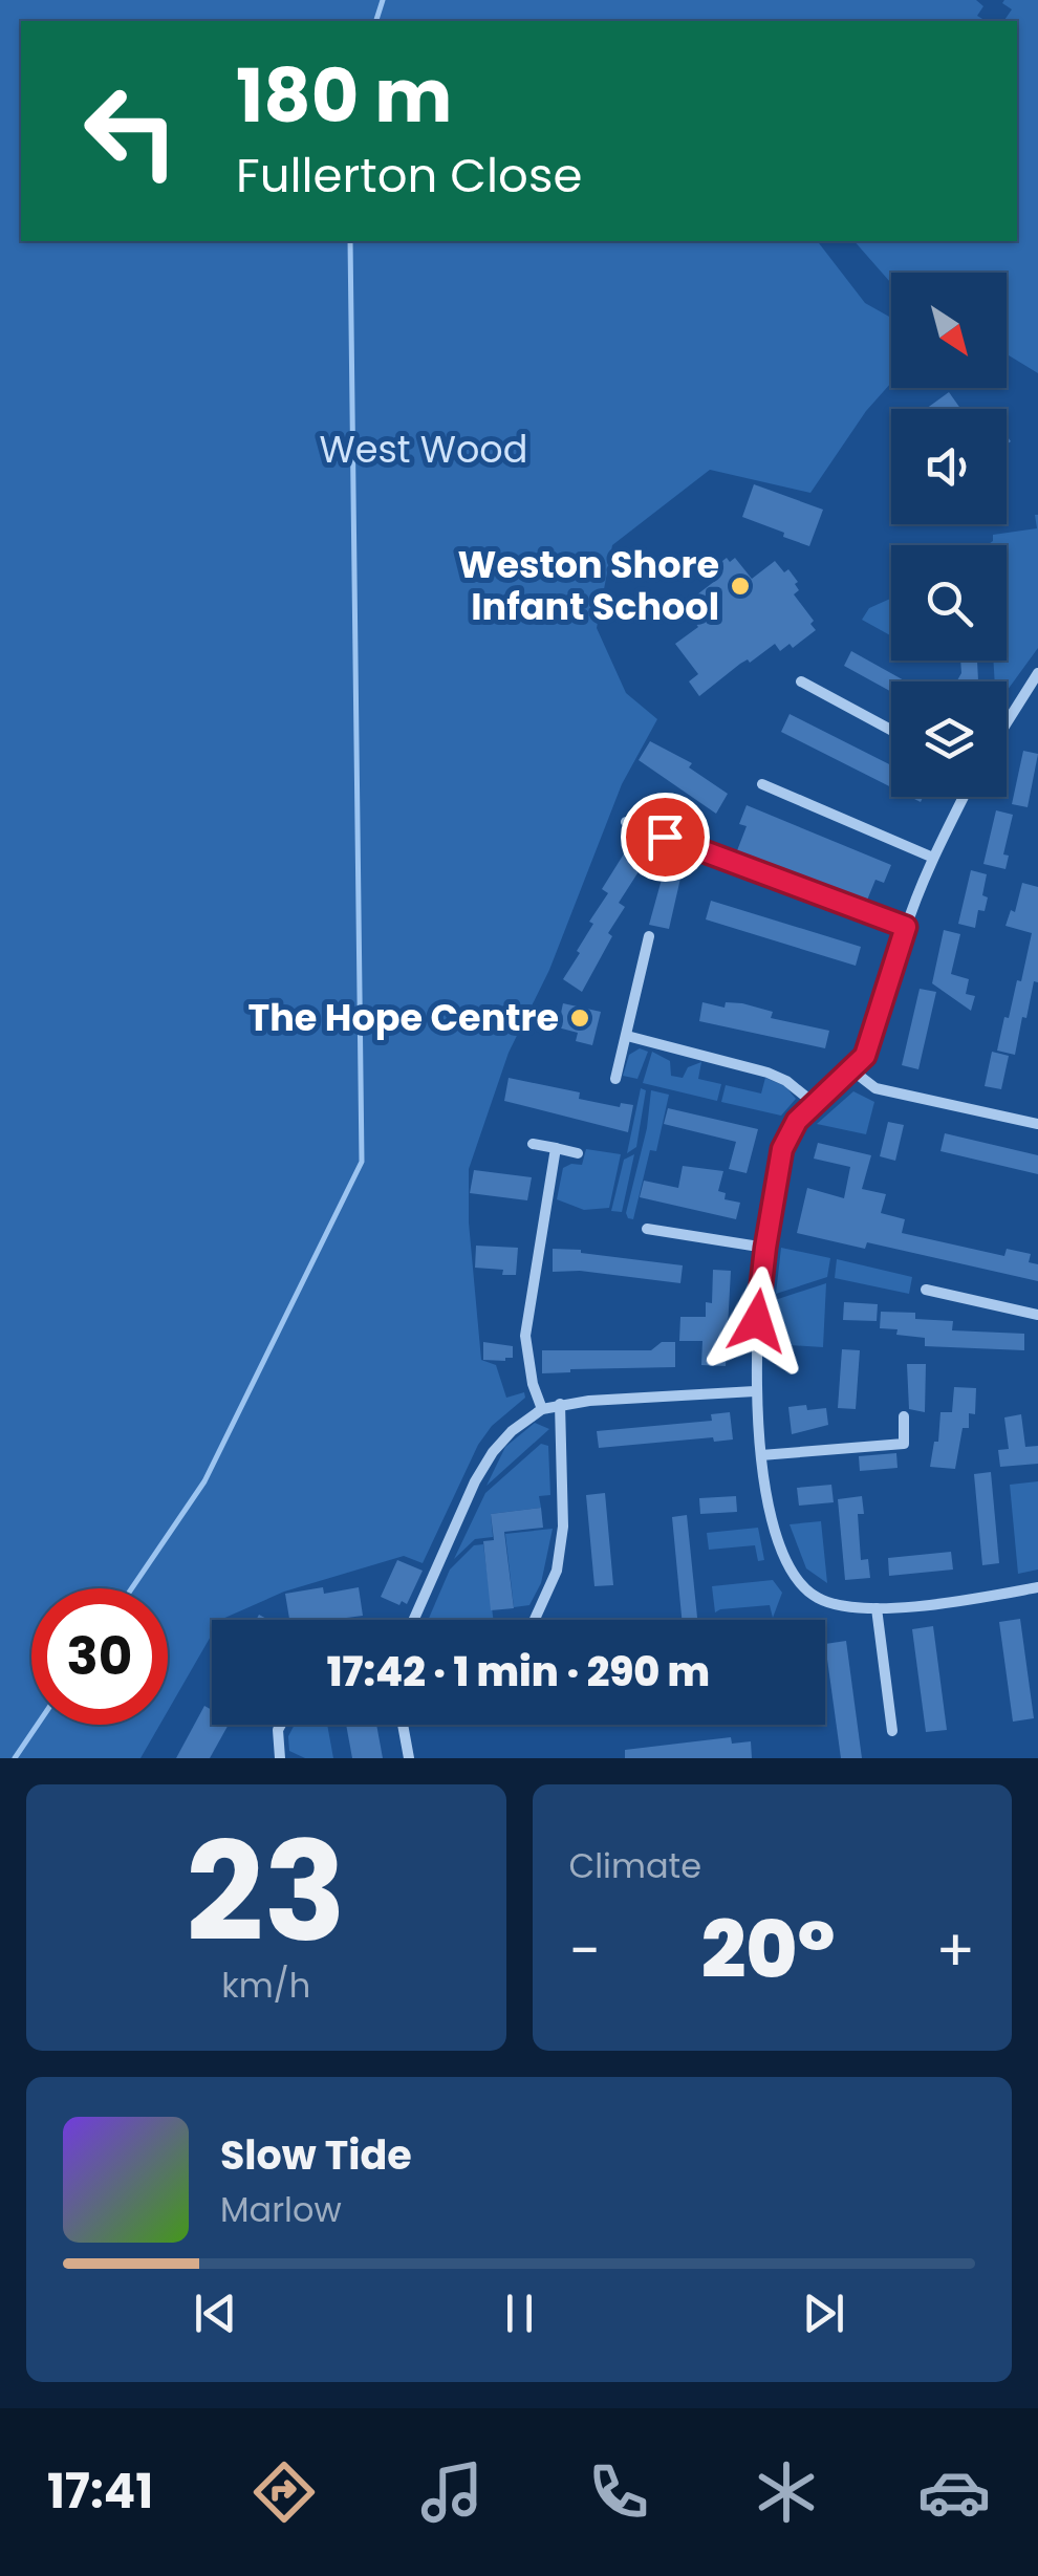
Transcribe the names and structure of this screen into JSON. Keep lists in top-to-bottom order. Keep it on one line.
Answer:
{"parks":["West Wood"],"places":["Weston Shore Infant School","The Hope Centre"],"north":"bottom right","page":{"turn":["180 m","Fullerton Close"],"limit":"30","trip":"17:42 · 1 min · 290 m","tile":[["23","km/h"],"Climate"],"heat":["−","20°","+"],"song":["Slow Tide","Marlow"],"tabs":"17:41"}}
